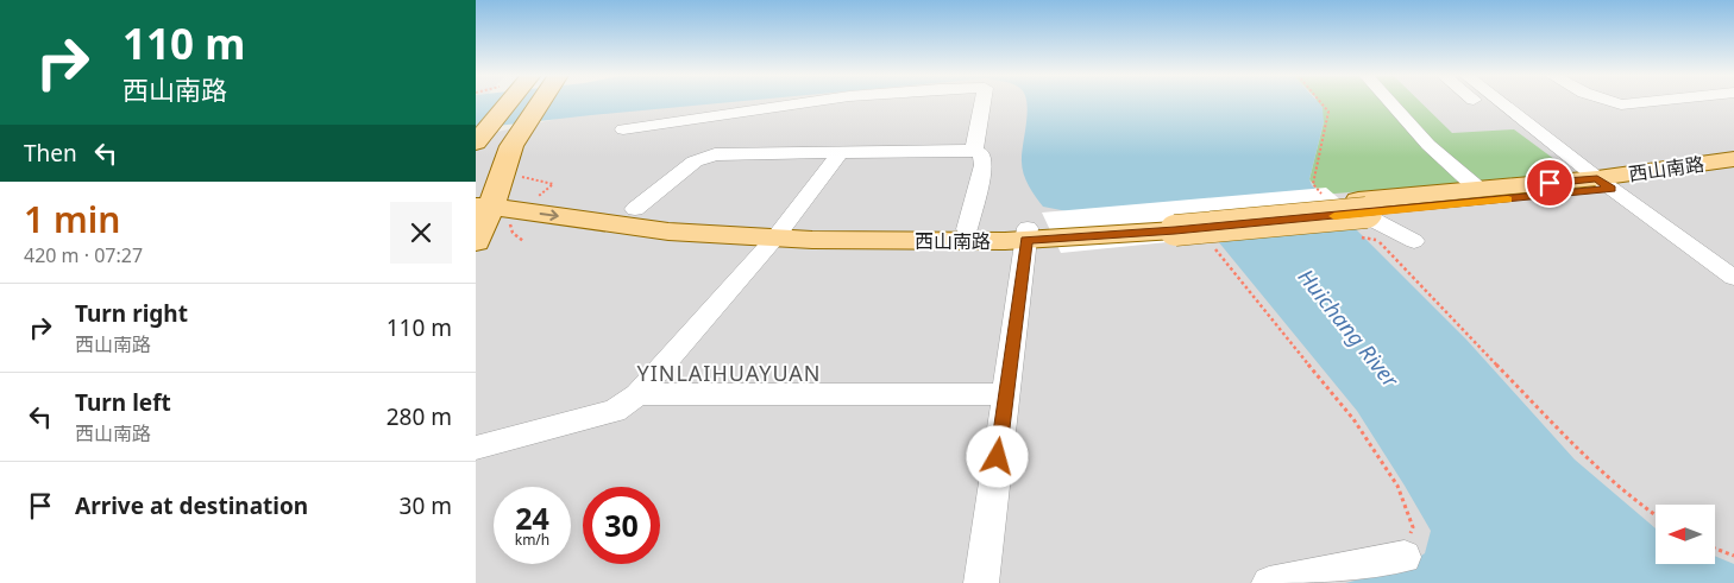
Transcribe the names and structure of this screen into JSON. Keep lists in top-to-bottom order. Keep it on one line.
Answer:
{"streets":{"main road":["西山南路"]},"districts":["YINLAIHUAYUAN"],"water":["Huichang River"],"north":"left","page":{"turn":["110 m","西山南路"],"then":"Then","heading":["1 min","420 m · 07:27"],"list":[{"name":"Turn right","note":"西山南路","value":"110 m"},{"name":"Turn left","note":"西山南路","value":"280 m"},{"name":"Arrive at destination","value":"30 m"}],"speed":"24 km/h","limit":"30"}}
